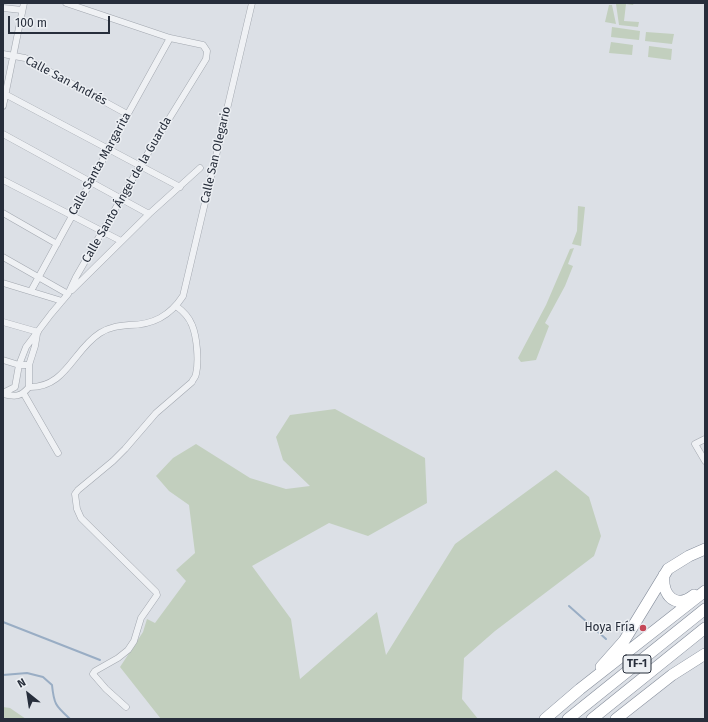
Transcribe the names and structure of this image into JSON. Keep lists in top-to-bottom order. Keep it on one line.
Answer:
{"streets":{"highway":["TF-1"],"street":["Calle San Andrés","Calle San Olegario","Calle Santa Margarita","Calle Santo Ángel de la Guarda"]},"crossings":[["Calle San Andrés","Calle Santa Margarita"],["Calle San Olegario","Calle Santo Ángel de la Guarda"],["Calle Santa Margarita","Calle Santo Ángel de la Guarda"]],"places":["Hoya Fría"],"scale_bar":"100 m","north":"top left"}
